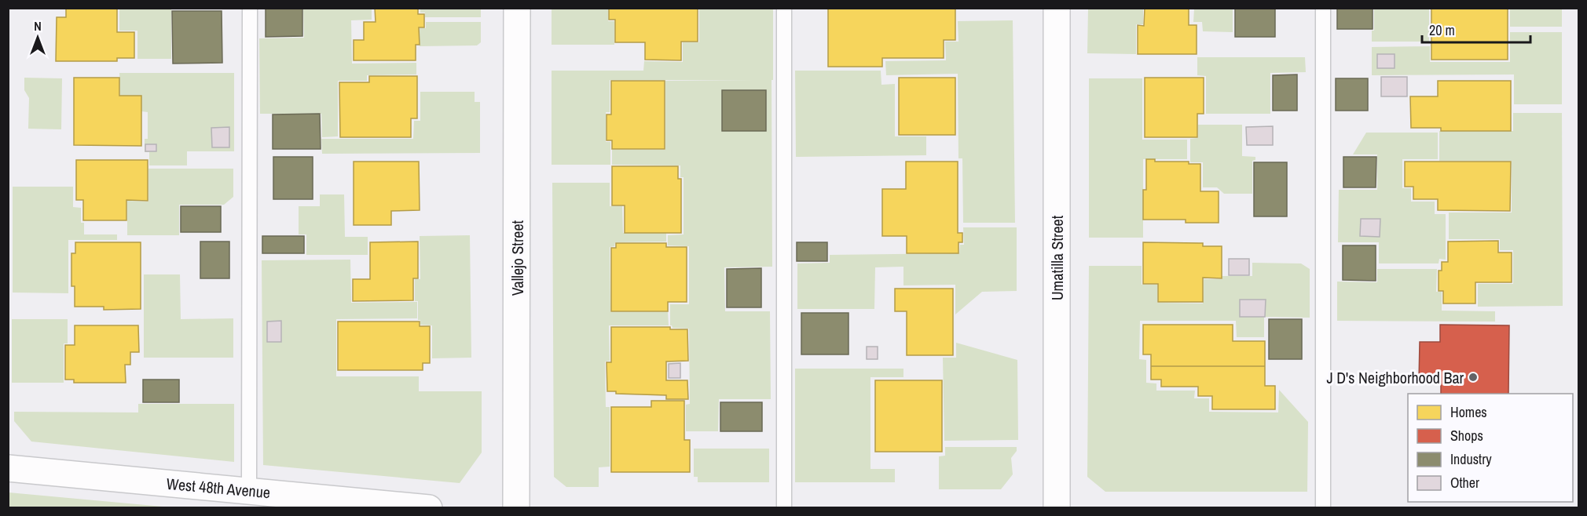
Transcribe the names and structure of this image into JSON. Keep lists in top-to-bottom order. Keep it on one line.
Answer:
{"streets":{"street":["Vallejo Street","Umatilla Street","West 48th Avenue"]},"places":["J D's Neighborhood Bar"],"legend":["Homes","Shops","Industry","Other"],"scale_bar":"20 m","north":"top"}
